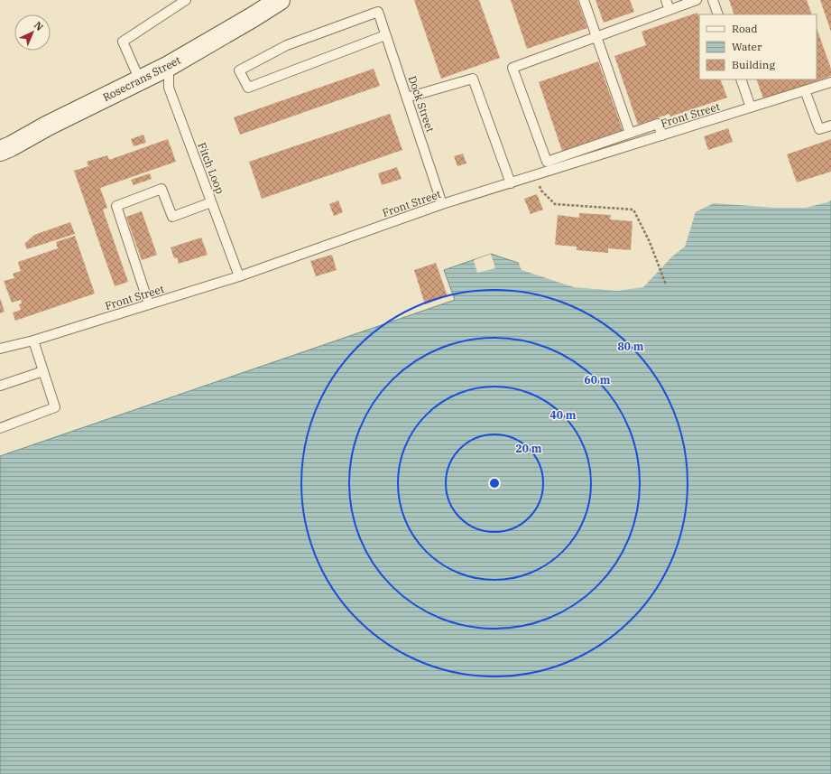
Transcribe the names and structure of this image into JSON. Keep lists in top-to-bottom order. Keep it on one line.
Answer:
{"streets":{"street":["Rosecrans Street"],"lane":["Dock Street","Front Street","Fitch Loop"]},"crossings":[["Rosecrans Street","Fitch Loop"],["Dock Street","Front Street"],["Front Street","Fitch Loop"]],"legend":["Road","Water","Building"],"north":"top right","rings":["80 m","60 m","40 m","20 m"]}
